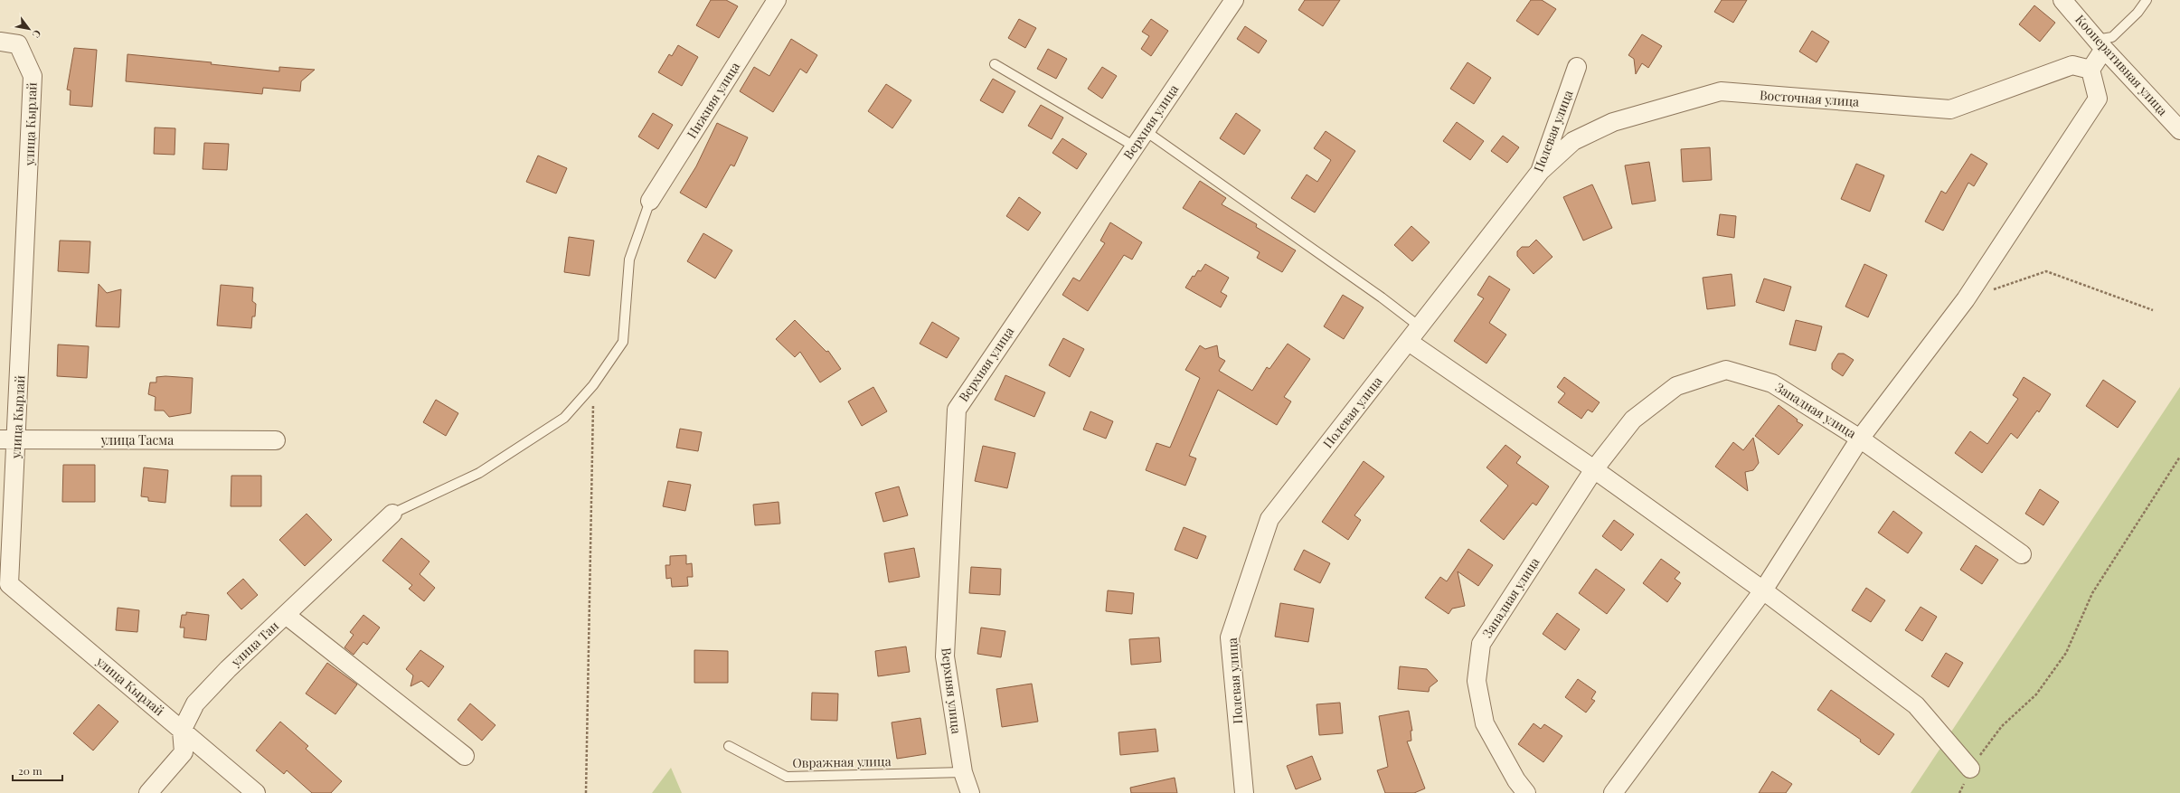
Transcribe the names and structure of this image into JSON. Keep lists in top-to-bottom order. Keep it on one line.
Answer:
{"streets":{"street":["Кооперативная улица","Восточная улица","Нижняя улица","Верхняя улица","улица Кырлай","Полевая улица","Западная улица","улица Тасма","улица Тан"],"lane":["Овражная улица"]},"crossings":[["Восточная улица","Полевая улица"],["Верхняя улица","Овражная улица"],["улица Кырлай","улица Тасма"],["улица Кырлай","улица Тан"]],"scale_bar":"20 m","north":"bottom right"}
